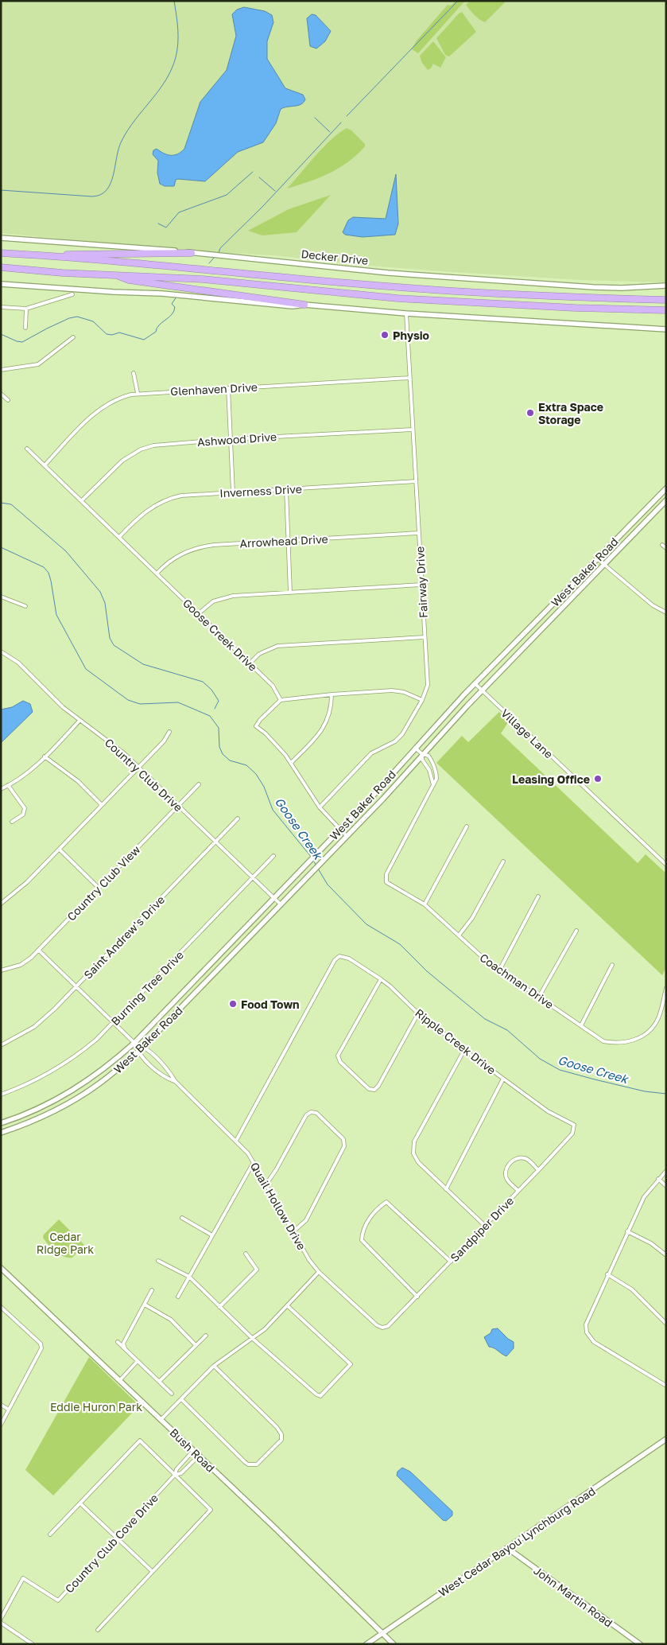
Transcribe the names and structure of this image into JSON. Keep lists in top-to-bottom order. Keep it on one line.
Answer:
{"streets":{"main road":["Decker Drive","West Baker Road","Bush Road","West Cedar Bayou Lynchburg Road","John Martin Road"],"street":["Glenhaven Drive","Ashwood Drive","Inverness Drive","Arrowhead Drive","Fairway Drive","Goose Creek Drive","Village Lane","Country Club Drive","Country Club View","Saint Andrew's Drive","Coachman Drive","Burning Tree Drive","Ripple Creek Drive","Quail Hollow Drive","Sandpiper Drive","Country Club Cove Drive"]},"crossings":[["Glenhaven Drive","Fairway Drive"],["Glenhaven Drive","Goose Creek Drive"],["Ashwood Drive","Fairway Drive"],["Ashwood Drive","Goose Creek Drive"],["Inverness Drive","Fairway Drive"],["Inverness Drive","Goose Creek Drive"],["Arrowhead Drive","Fairway Drive"],["Arrowhead Drive","Goose Creek Drive"],["West Baker Road","Village Lane"],["West Baker Road","Country Club Drive"],["West Baker Road","Coachman Drive"],["West Baker Road","Quail Hollow Drive"],["Country Club Drive","Country Club View"],["Country Club Drive","Saint Andrew's Drive"],["Country Club Drive","Burning Tree Drive"],["Ripple Creek Drive","Quail Hollow Drive"],["Ripple Creek Drive","Sandpiper Drive"],["Quail Hollow Drive","Sandpiper Drive"],["Bush Road","West Cedar Bayou Lynchburg Road"],["Bush Road","Country Club Cove Drive"],["West Cedar Bayou Lynchburg Road","John Martin Road"]],"water":["Goose Creek"],"parks":["Cedar Ridge Park","Eddie Huron Park"],"places":["Physio","Extra Space Storage","Leasing Office","Food Town"]}
